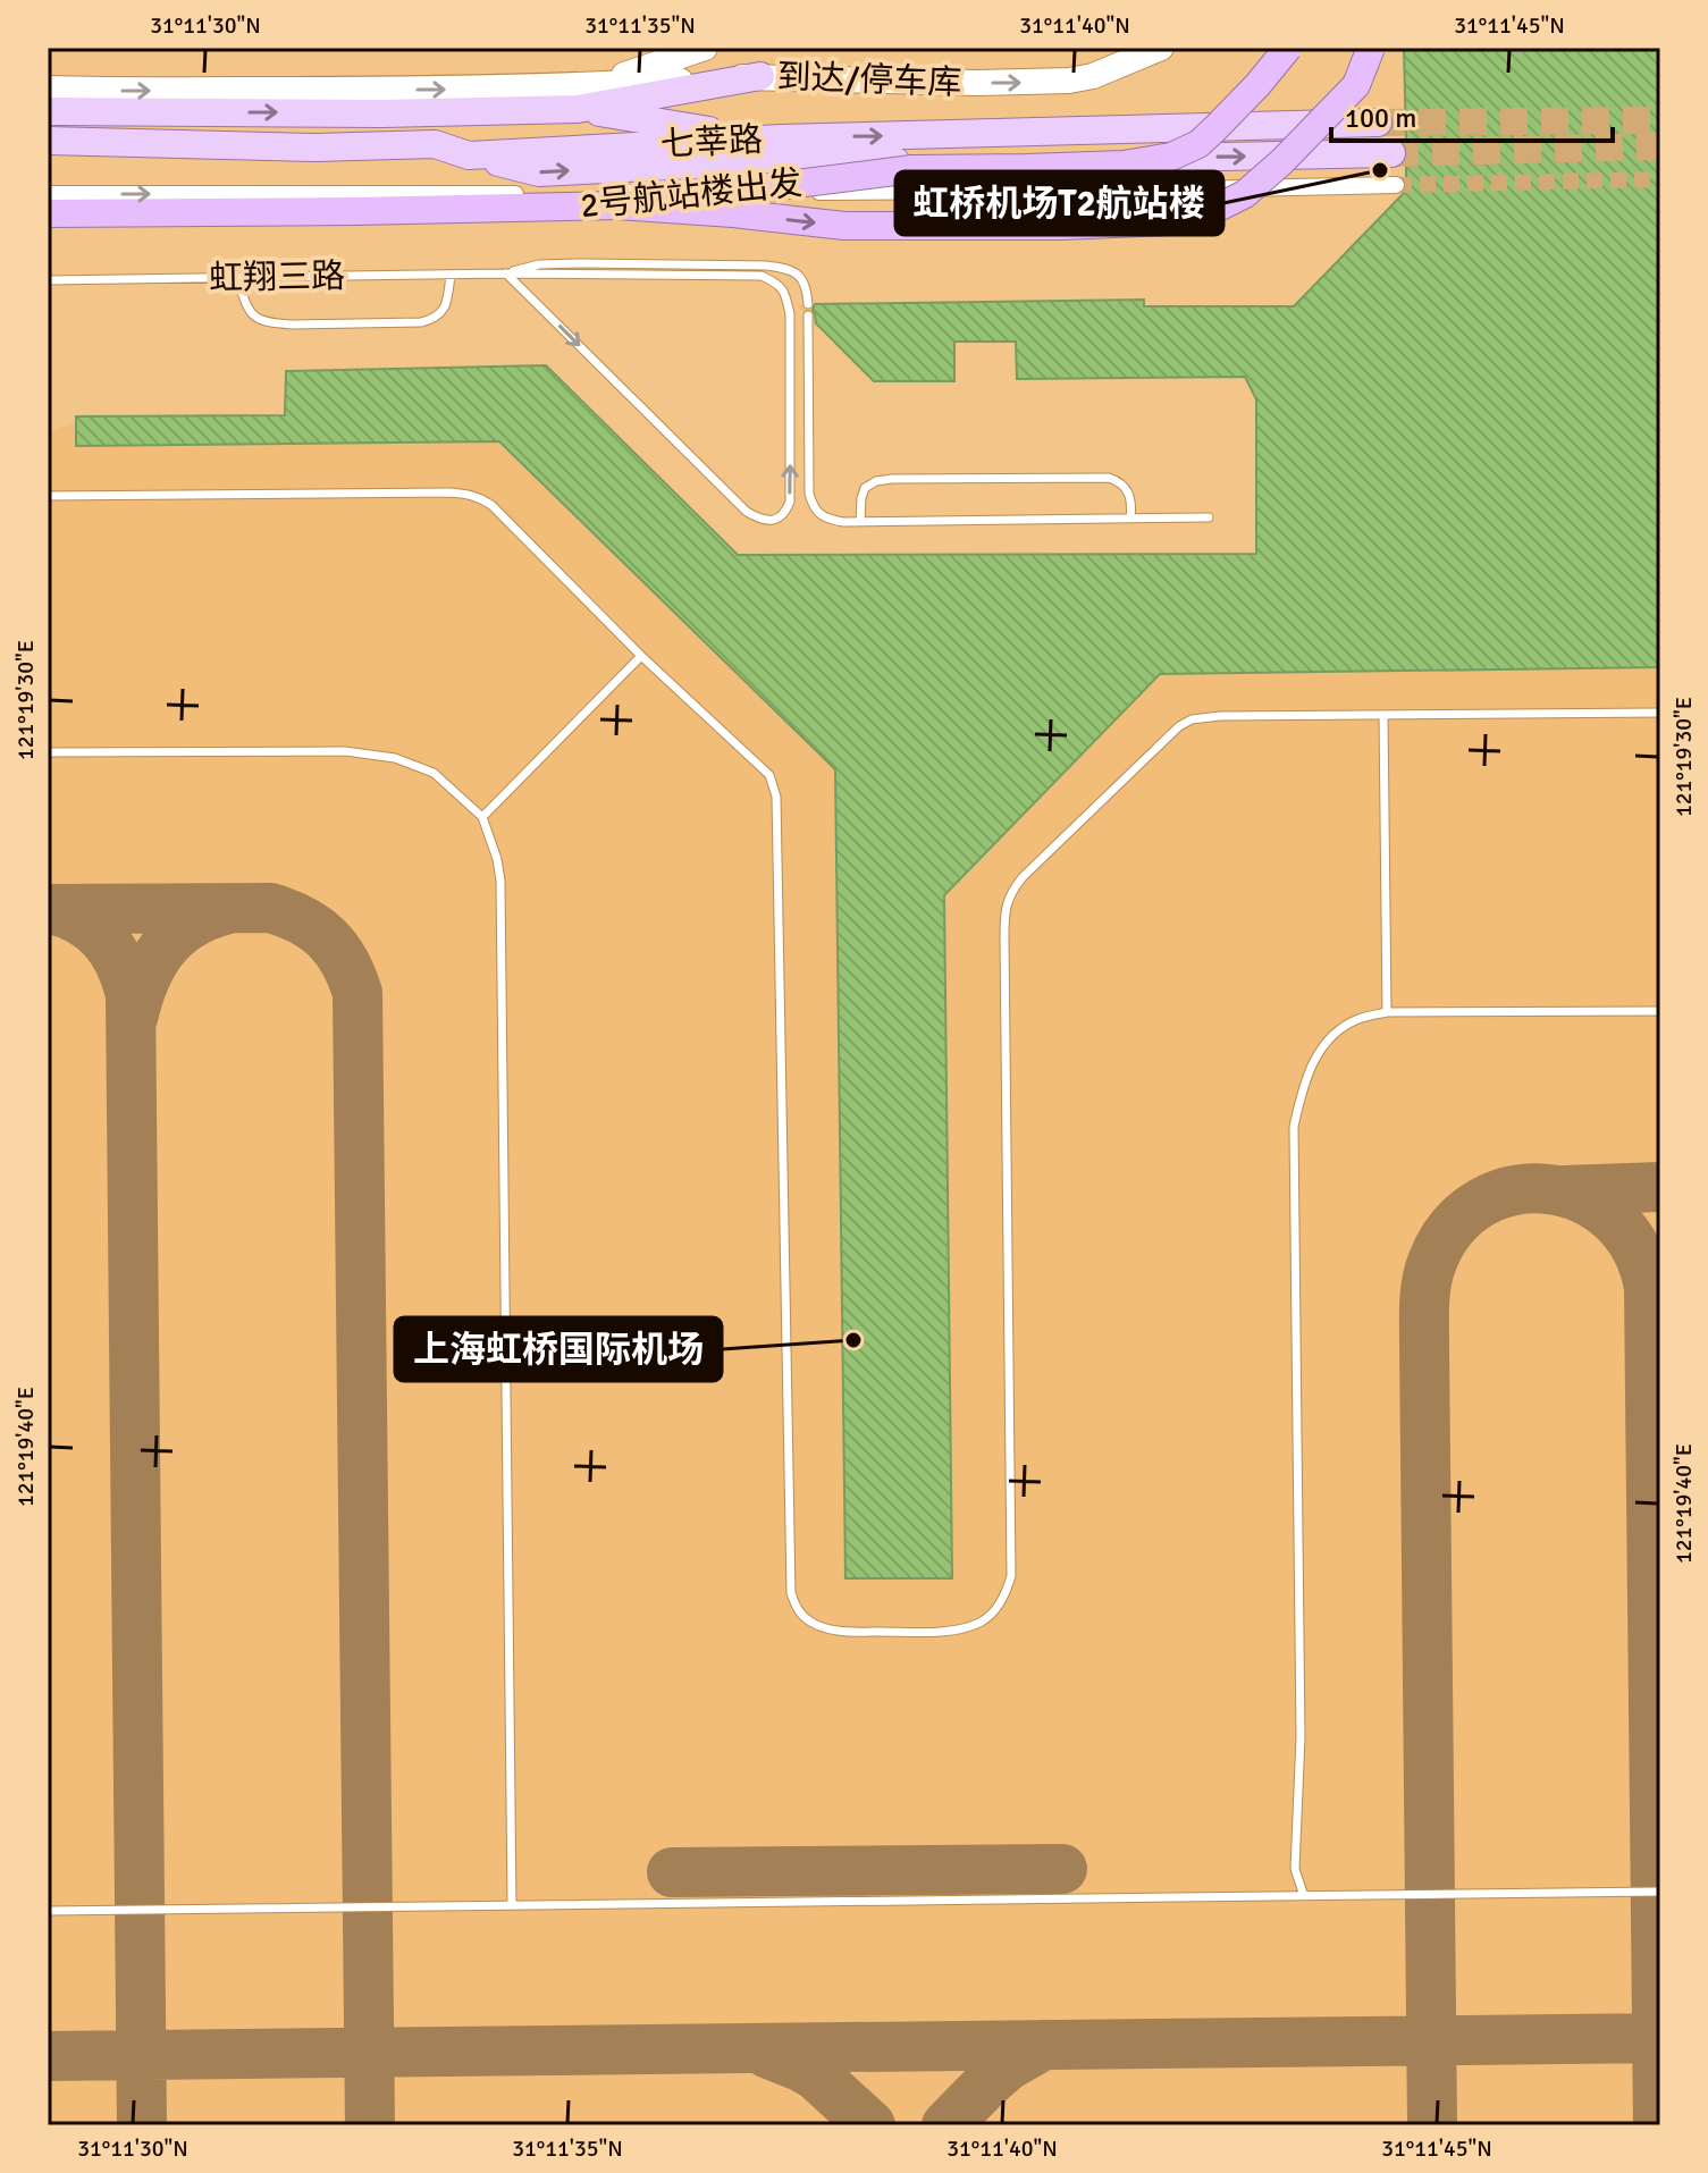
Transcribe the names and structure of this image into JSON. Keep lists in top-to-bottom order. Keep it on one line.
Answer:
{"streets":{"highway":["2号航站楼出发"],"main road":["到达/停车库","七莘路"],"lane":["虹翔三路"]},"places":["虹桥机场T2航站楼","上海虹桥国际机场"],"scale_bar":"100 m","coordinates":["31°11'30\"N","31°11'35\"N","31°11'40\"N","31°11'45\"N","121°19'30\"E","121°19'40\"E"]}
